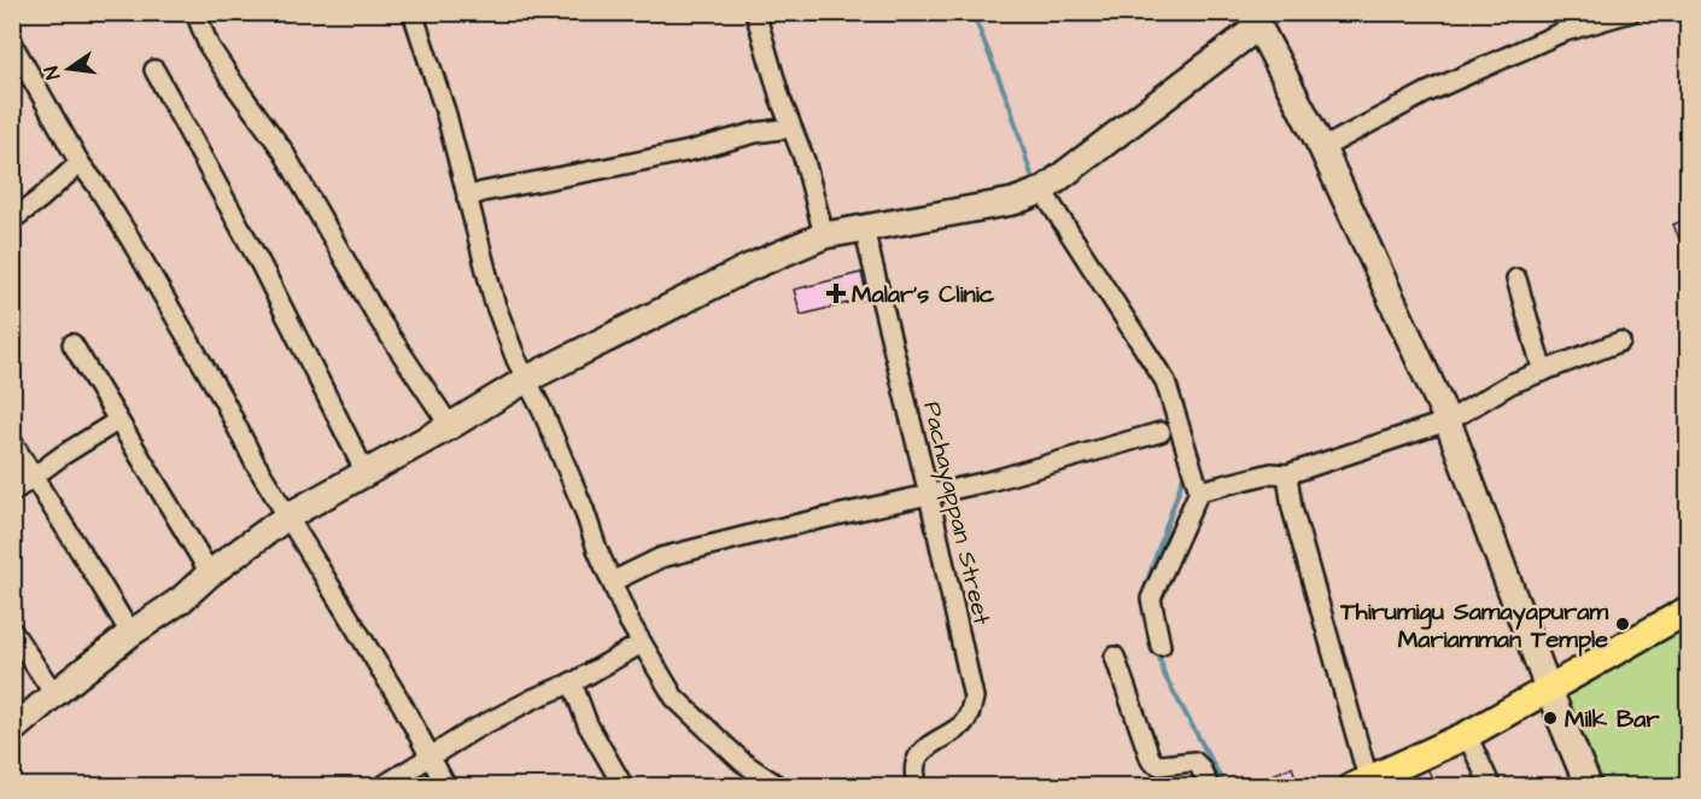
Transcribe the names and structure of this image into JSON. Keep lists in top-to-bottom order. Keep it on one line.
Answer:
{"streets":{"street":["Pachayappan Street"]},"places":{"health":["Malar's Clinic"],"other":["Thirumigu Samayapuram Mariamman Temple","Milk Bar"]},"north":"left"}
